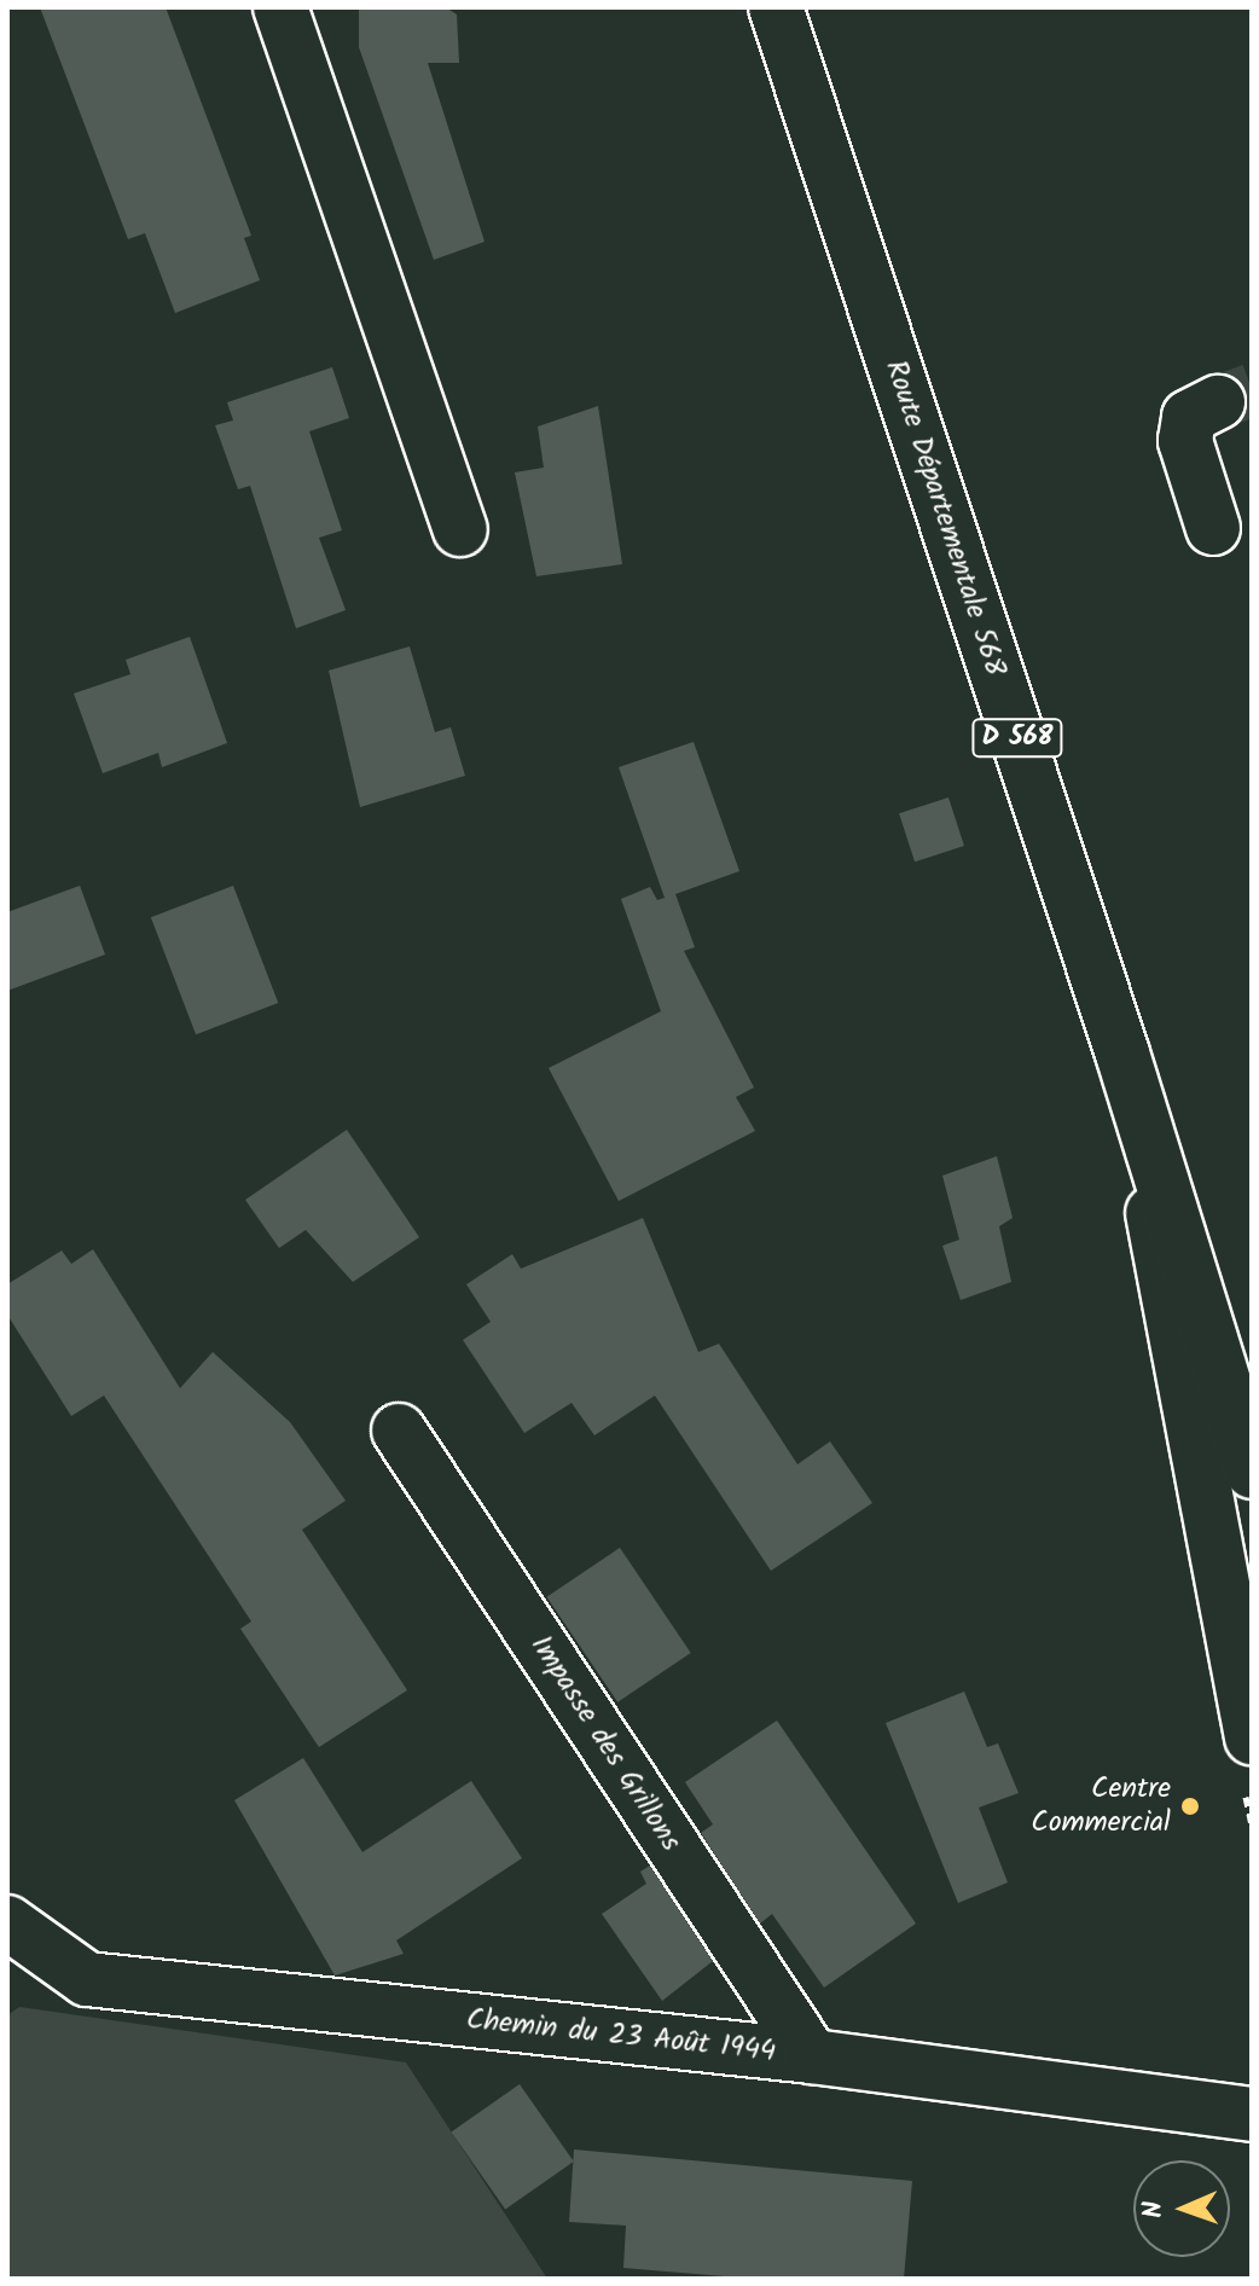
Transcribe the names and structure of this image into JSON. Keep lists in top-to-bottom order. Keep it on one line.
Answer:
{"streets":{"street":["Route Départementale 568","D 568","Impasse des Grillons","Chemin du 23 Août 1944"]},"crossings":[["Impasse des Grillons","Chemin du 23 Août 1944"]],"places":["Centre Commercial"],"north":"left"}
